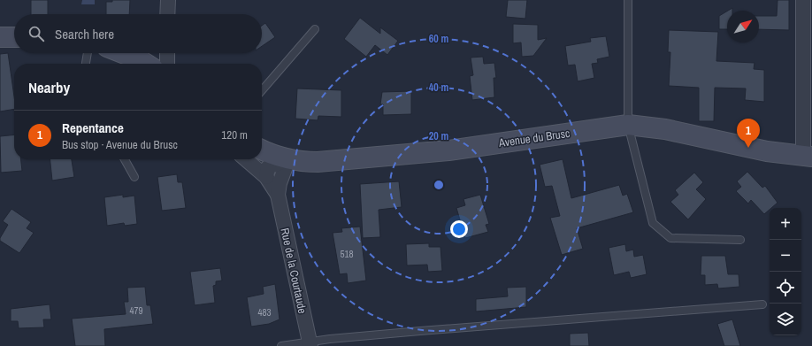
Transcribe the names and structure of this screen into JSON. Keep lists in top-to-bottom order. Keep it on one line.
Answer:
{"streets":{"street":["Avenue du Brusc","Rue de la Courtaude"]},"crossings":[["Avenue du Brusc","Rue de la Courtaude"]],"house_numbers":["518","479","483"],"north":"top right","page":{"search":"Search here","heading":"Nearby","list":[{"mark":"1","name":"Repentance","note":"Bus stop · Avenue du Brusc","value":"120 m"}],"pins":"1","map_buttons":["+","−"]},"rings":["60 m","40 m","20 m"]}
